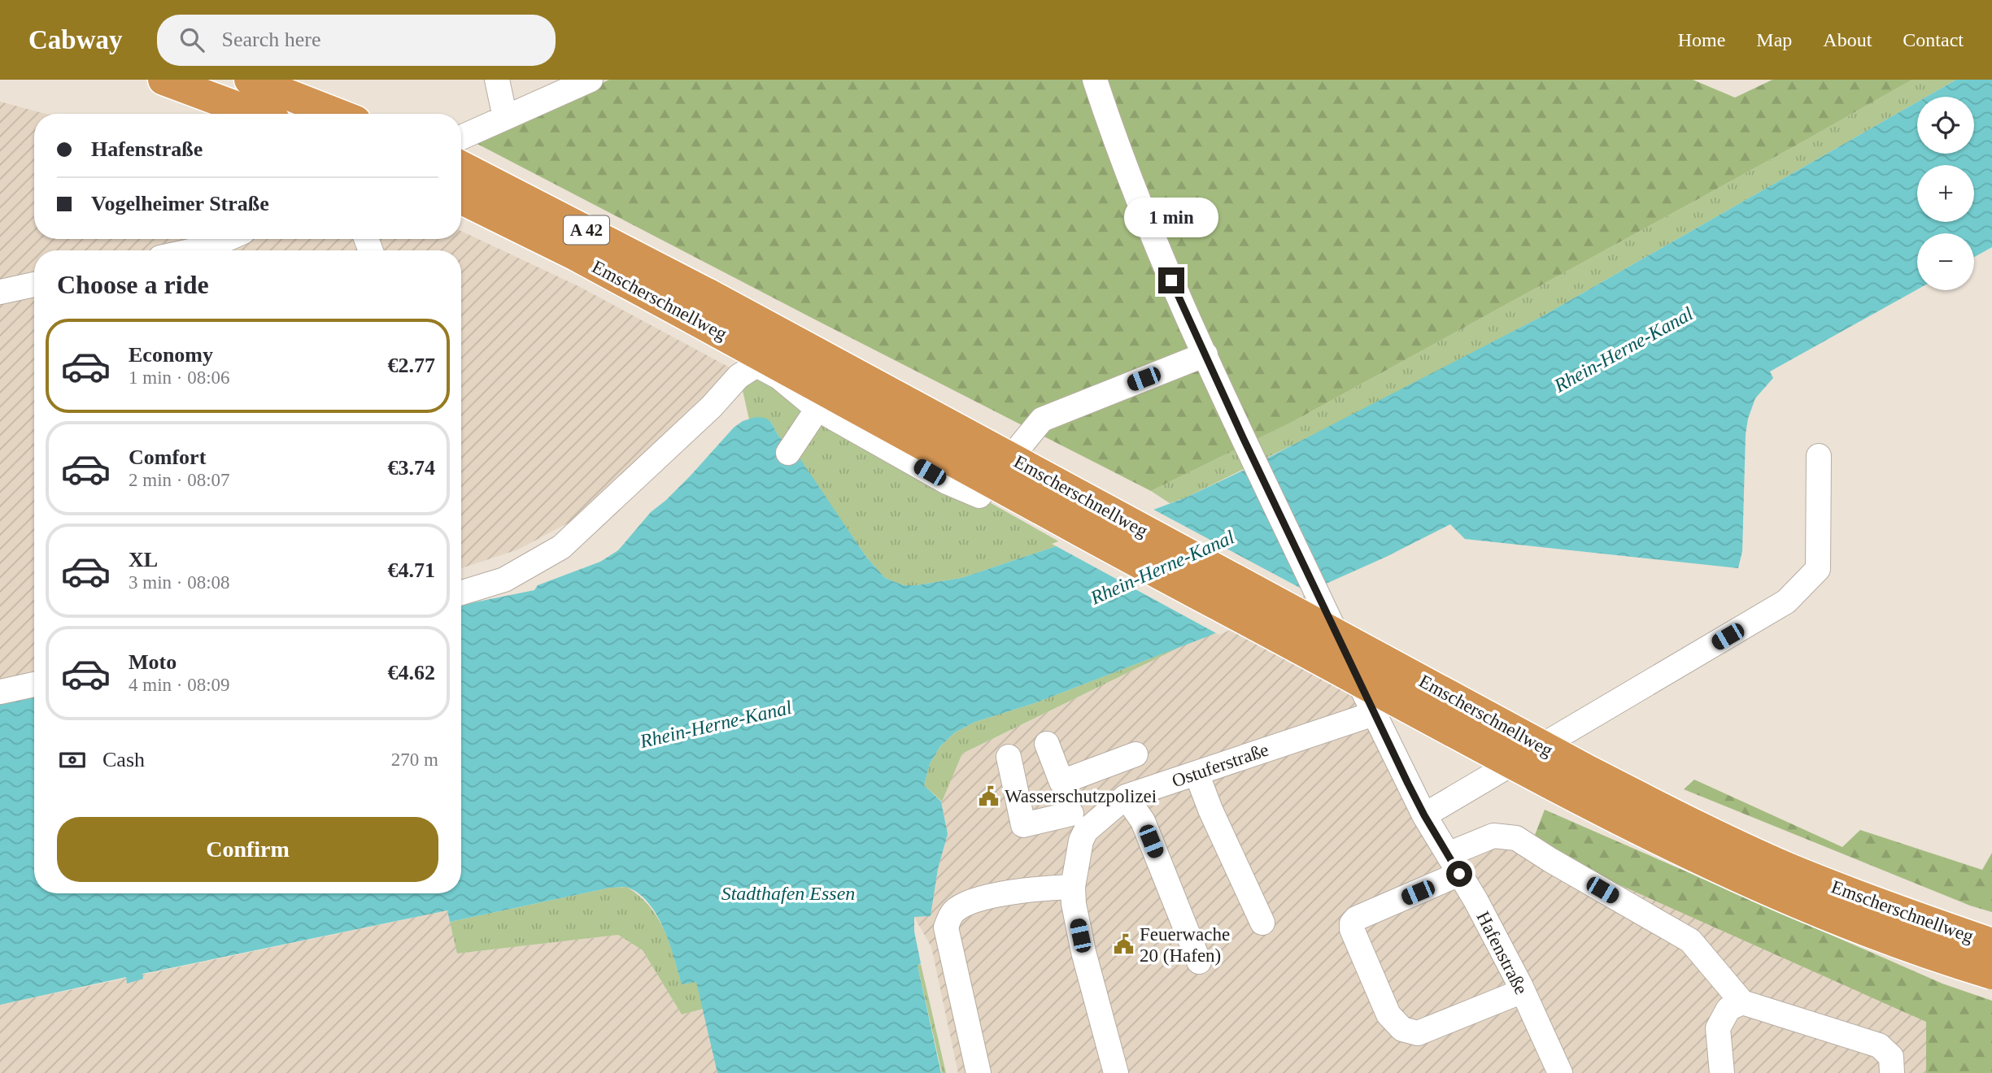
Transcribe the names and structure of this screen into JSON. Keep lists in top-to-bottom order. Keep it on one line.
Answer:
{"streets":{"highway":["A 42","Emscherschnellweg"],"street":["Ostuferstraße","Hafenstraße"]},"crossings":[["Ostuferstraße","Hafenstraße"]],"water":["Rhein-Herne-Kanal","Stadthafen Essen"],"places":{"public building":["Wasserschutzpolizei","Feuerwache 20 (Hafen)"]},"page":{"header":"Cabway","search":"Search here","nav":["Home","Map","About","Contact"],"map_buttons":["+","−"],"banner":["Hafenstraße","Vogelheimer Straße"],"bubble":"1 min","heading":"Choose a ride","list":[{"name":"Economy","note":"1 min · 08:06","value":"€2.77"},{"name":"Comfort","note":"2 min · 08:07","value":"€3.74"},{"name":"XL","note":"3 min · 08:08","value":"€4.71"},{"name":"Moto","note":"4 min · 08:09","value":"€4.62"}],"pay":["Cash","270 m"],"buttons":"Confirm"}}
